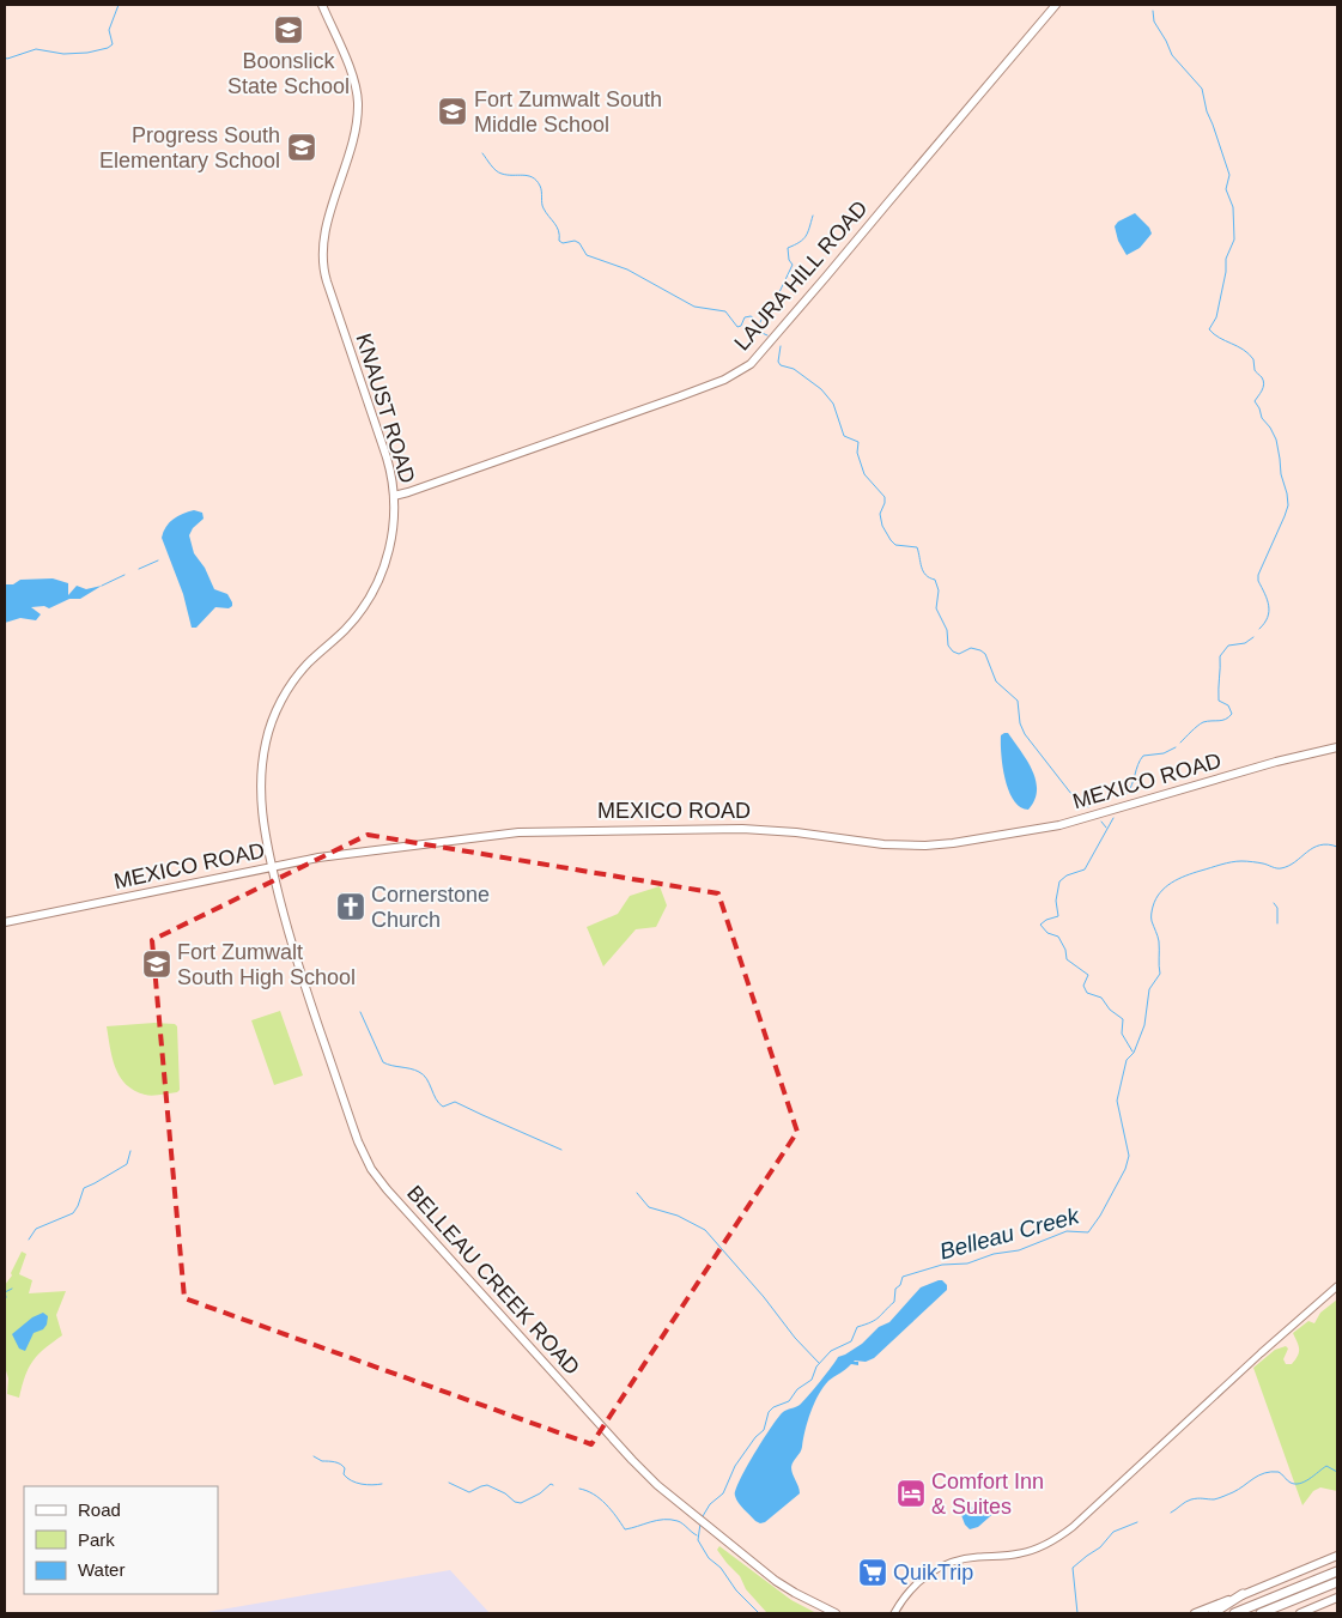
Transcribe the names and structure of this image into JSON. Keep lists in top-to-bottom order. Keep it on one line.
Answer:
{"streets":{"main road":["LAURA HILL ROAD","KNAUST ROAD","MEXICO ROAD","BELLEAU CREEK ROAD"]},"crossings":[["LAURA HILL ROAD","KNAUST ROAD"],["KNAUST ROAD","MEXICO ROAD"],["KNAUST ROAD","BELLEAU CREEK ROAD"],["MEXICO ROAD","BELLEAU CREEK ROAD"]],"water":["Belleau Creek"],"places":{"school or university":["Boonslick State School","Fort Zumwalt South Middle School","Progress South Elementary School","Fort Zumwalt South High School"],"church":["Cornerstone Church"],"hotel":["Comfort Inn & Suites"],"supermarket":["QuikTrip"]},"legend":["Road","Park","Water"]}
